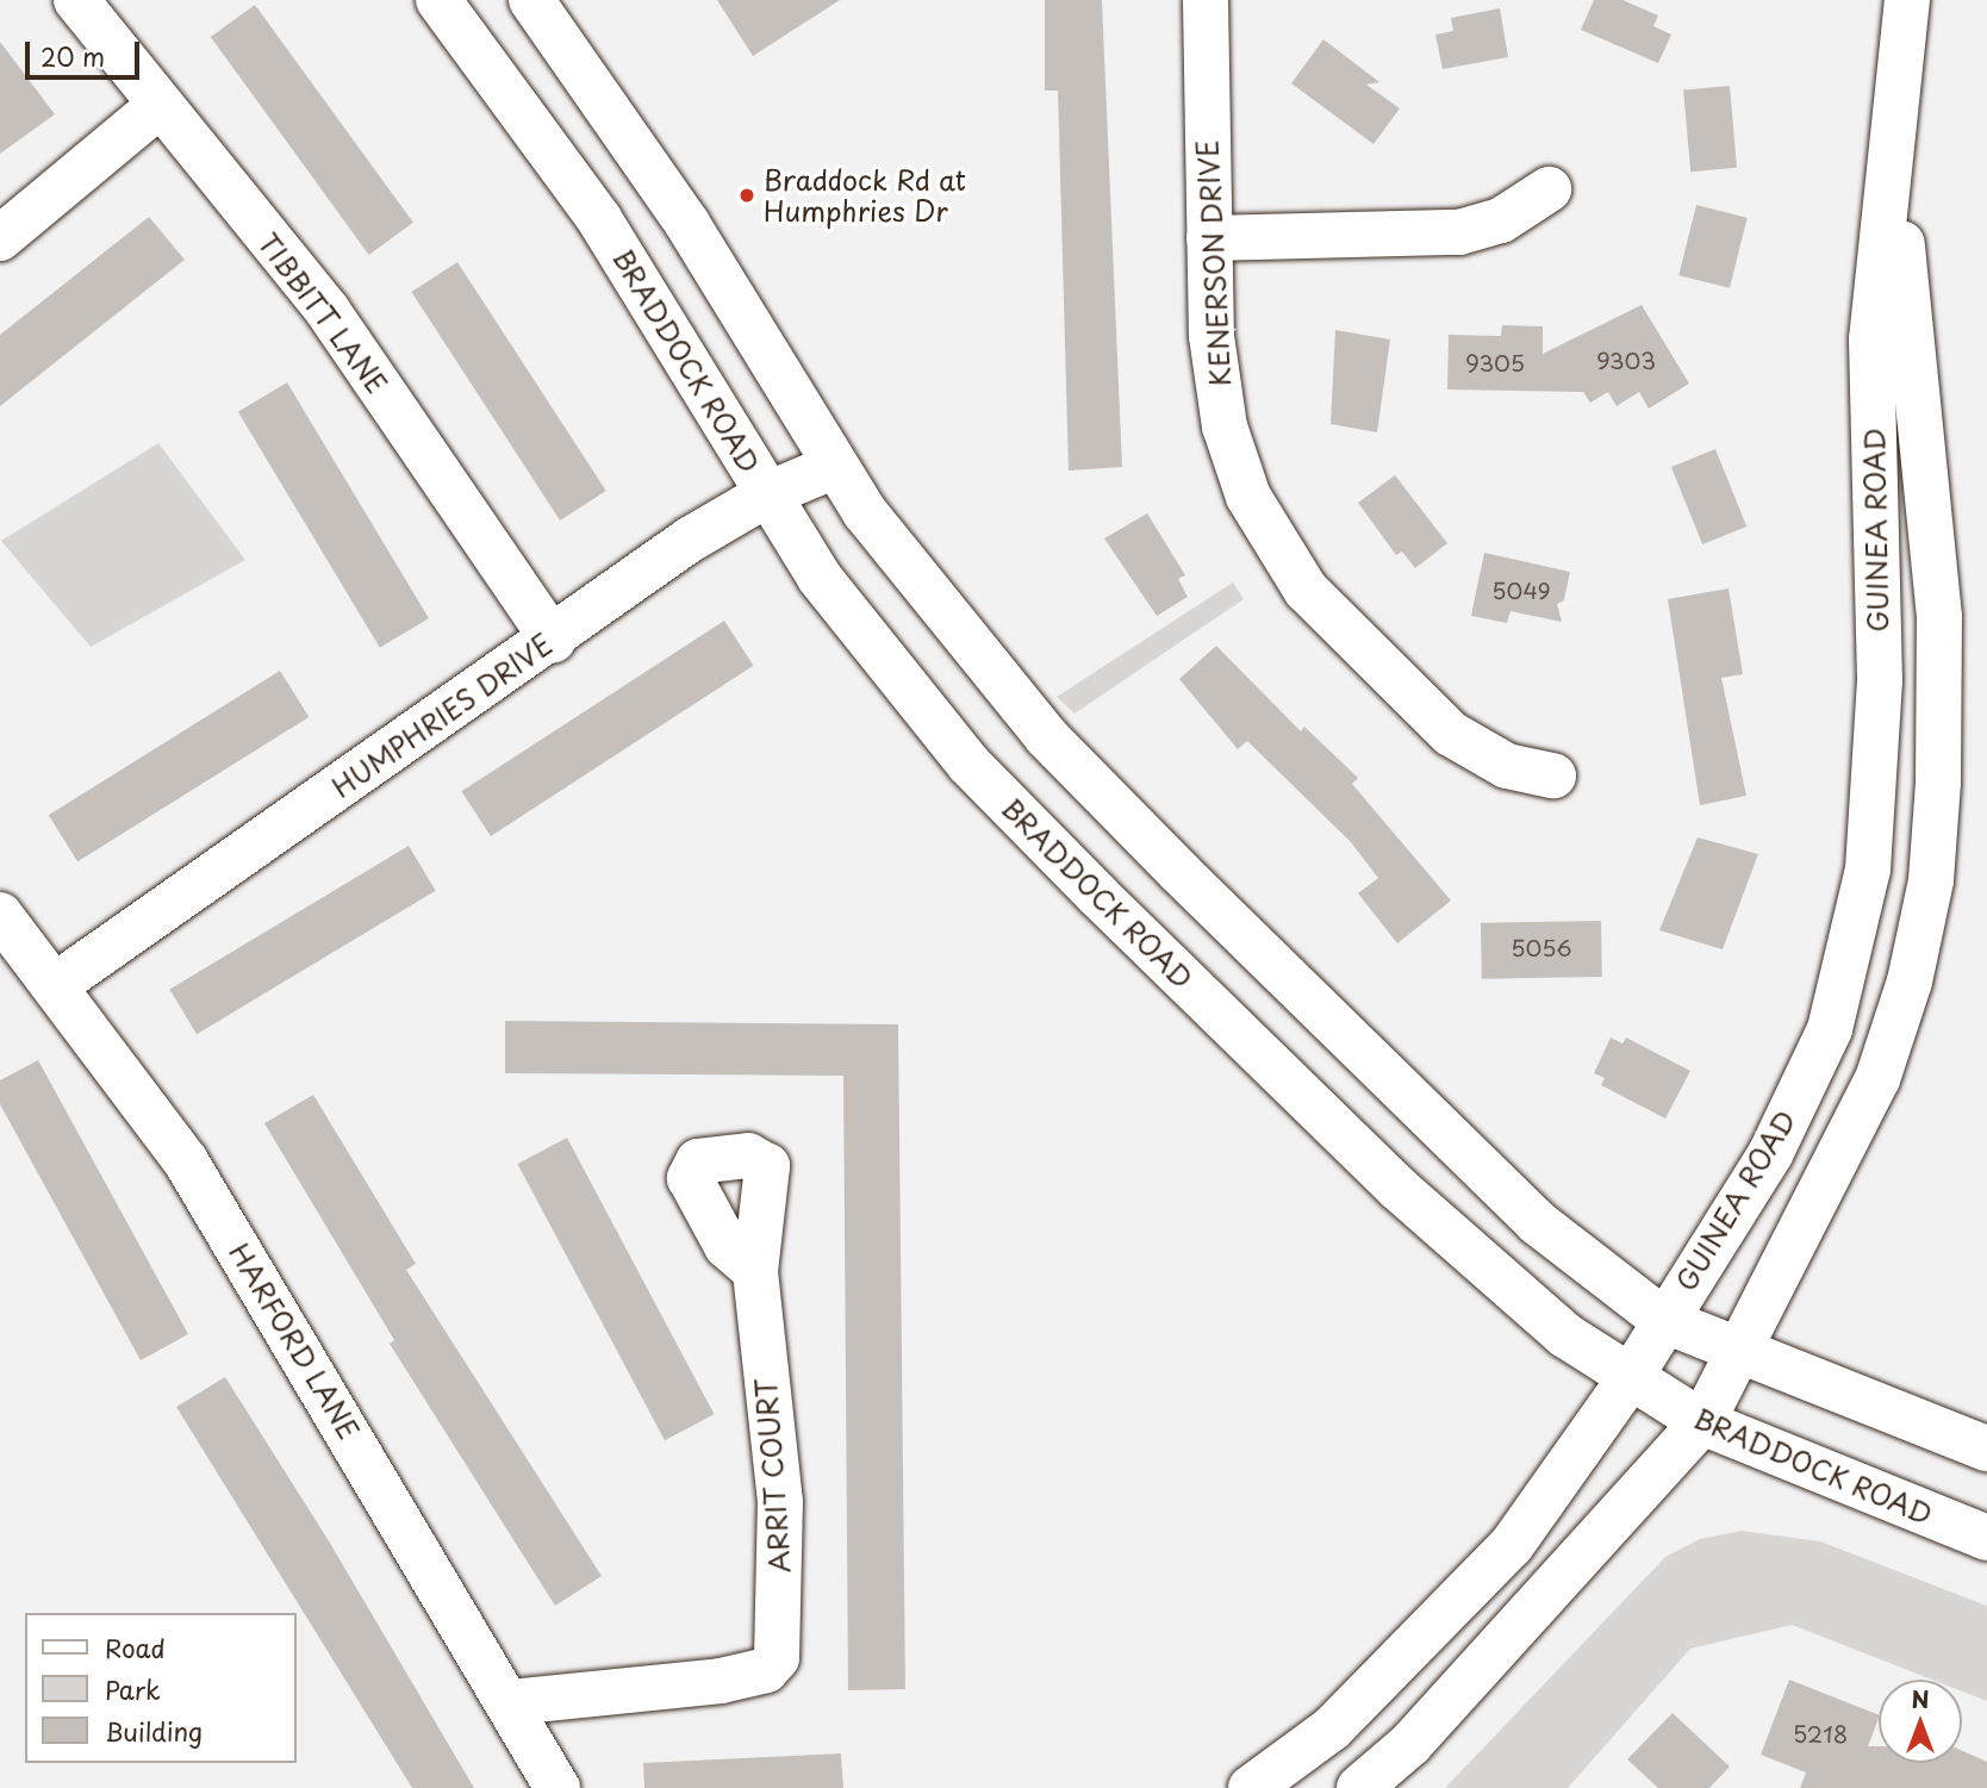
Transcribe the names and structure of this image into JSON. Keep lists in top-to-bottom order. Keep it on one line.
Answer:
{"streets":{"main road":["KENERSON DRIVE","TIBBITT LANE","BRADDOCK ROAD","GUINEA ROAD","HUMPHRIES DRIVE","HARFORD LANE","ARRIT COURT"]},"crossings":[["TIBBITT LANE","HUMPHRIES DRIVE"],["BRADDOCK ROAD","GUINEA ROAD"],["BRADDOCK ROAD","HUMPHRIES DRIVE"],["HUMPHRIES DRIVE","HARFORD LANE"],["HARFORD LANE","ARRIT COURT"]],"places":["Braddock Rd at Humphries Dr"],"house_numbers":["9303","9305","5049","5056","5218"],"legend":["Road","Park","Building"],"scale_bar":"20 m","north":"top"}
